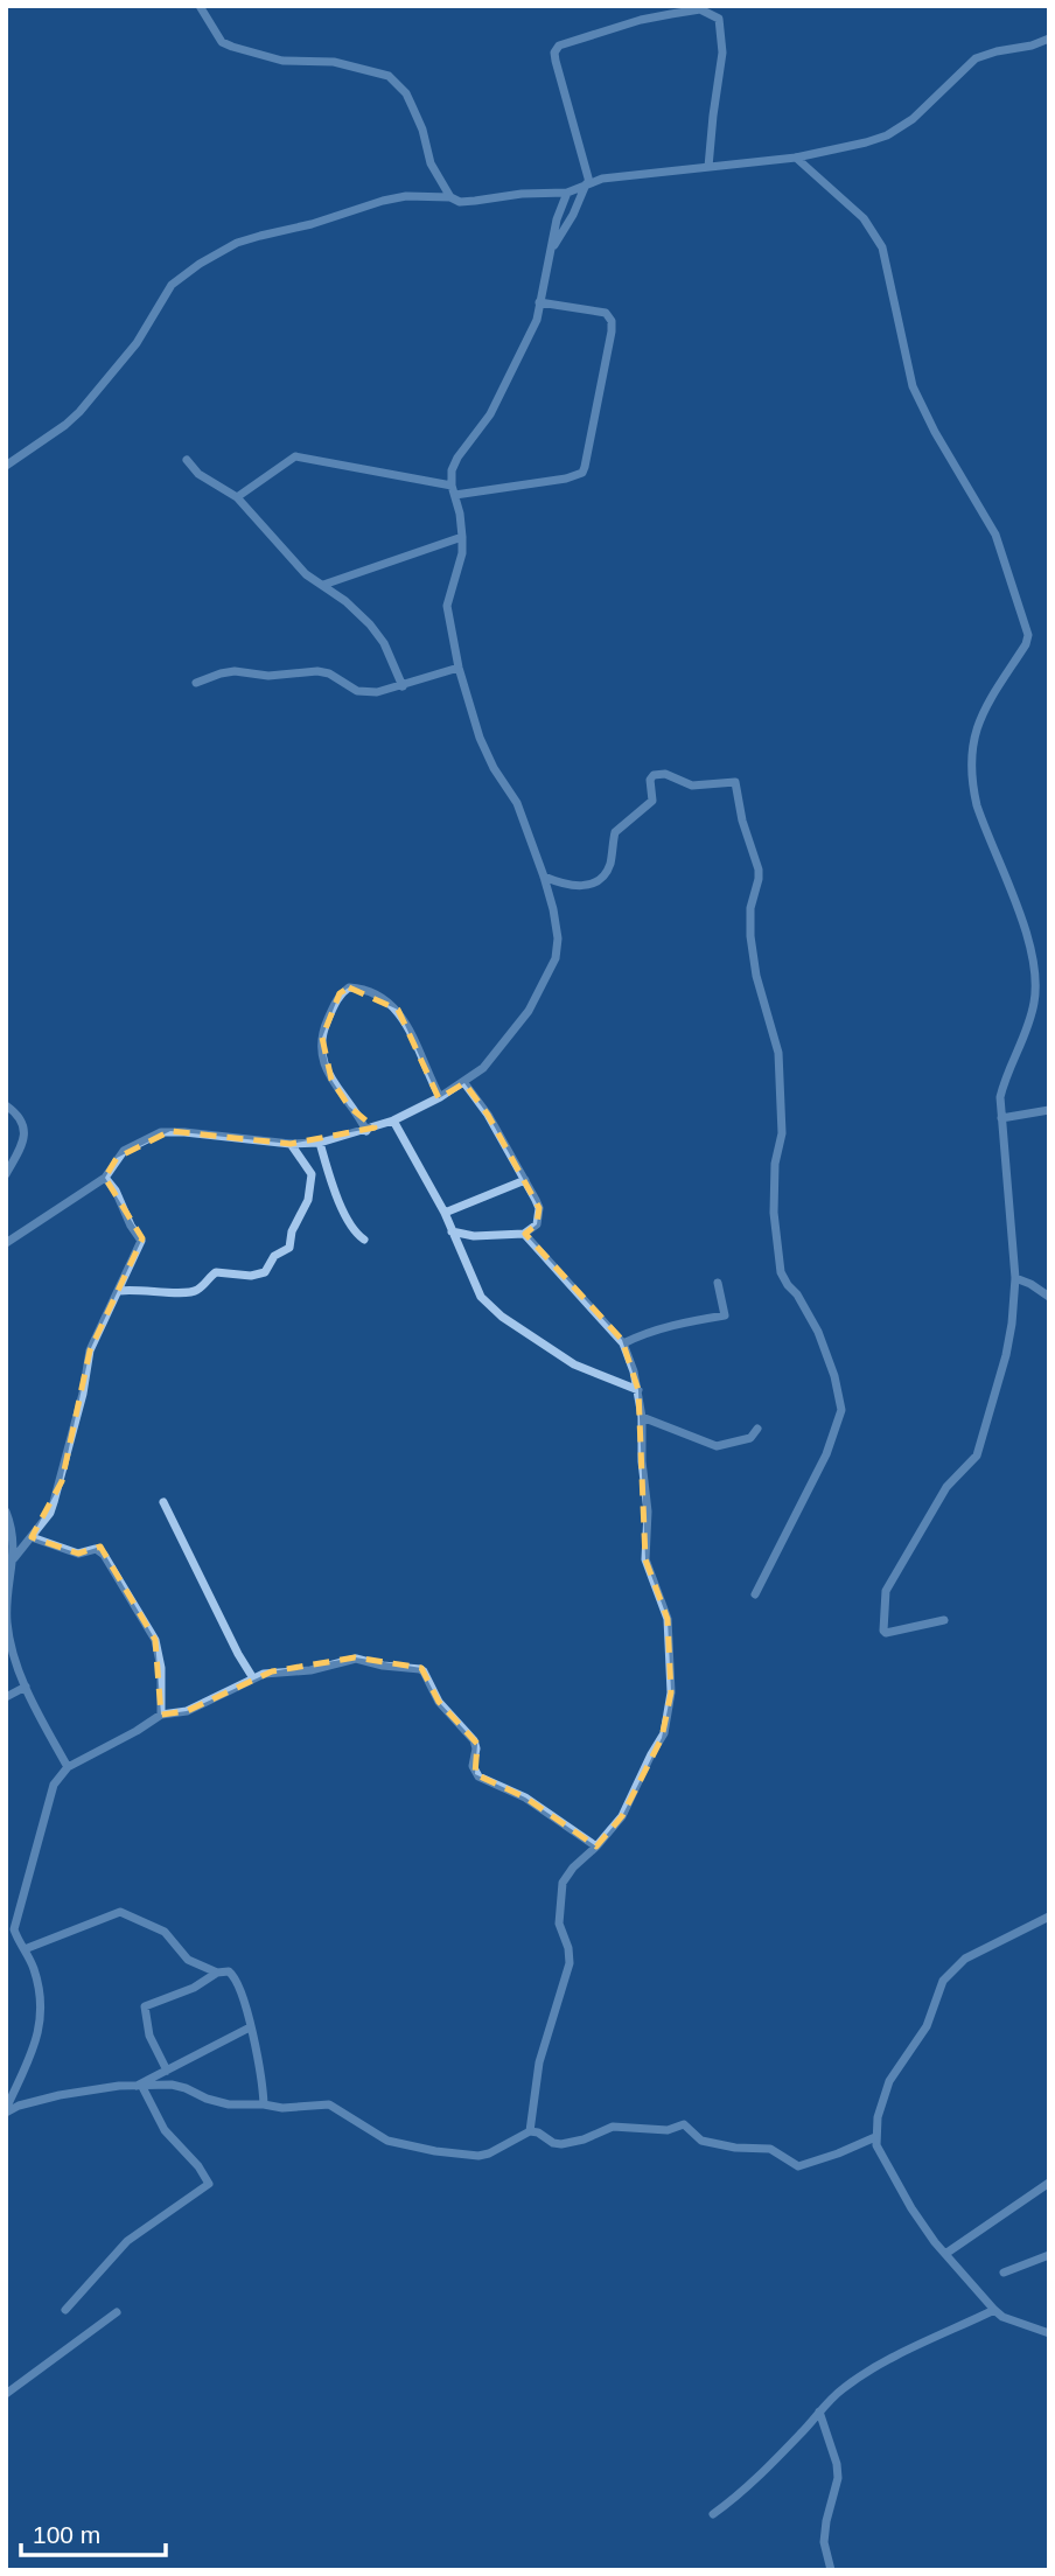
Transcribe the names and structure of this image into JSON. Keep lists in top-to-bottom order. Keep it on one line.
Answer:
{"scale_bar":"100 m"}
